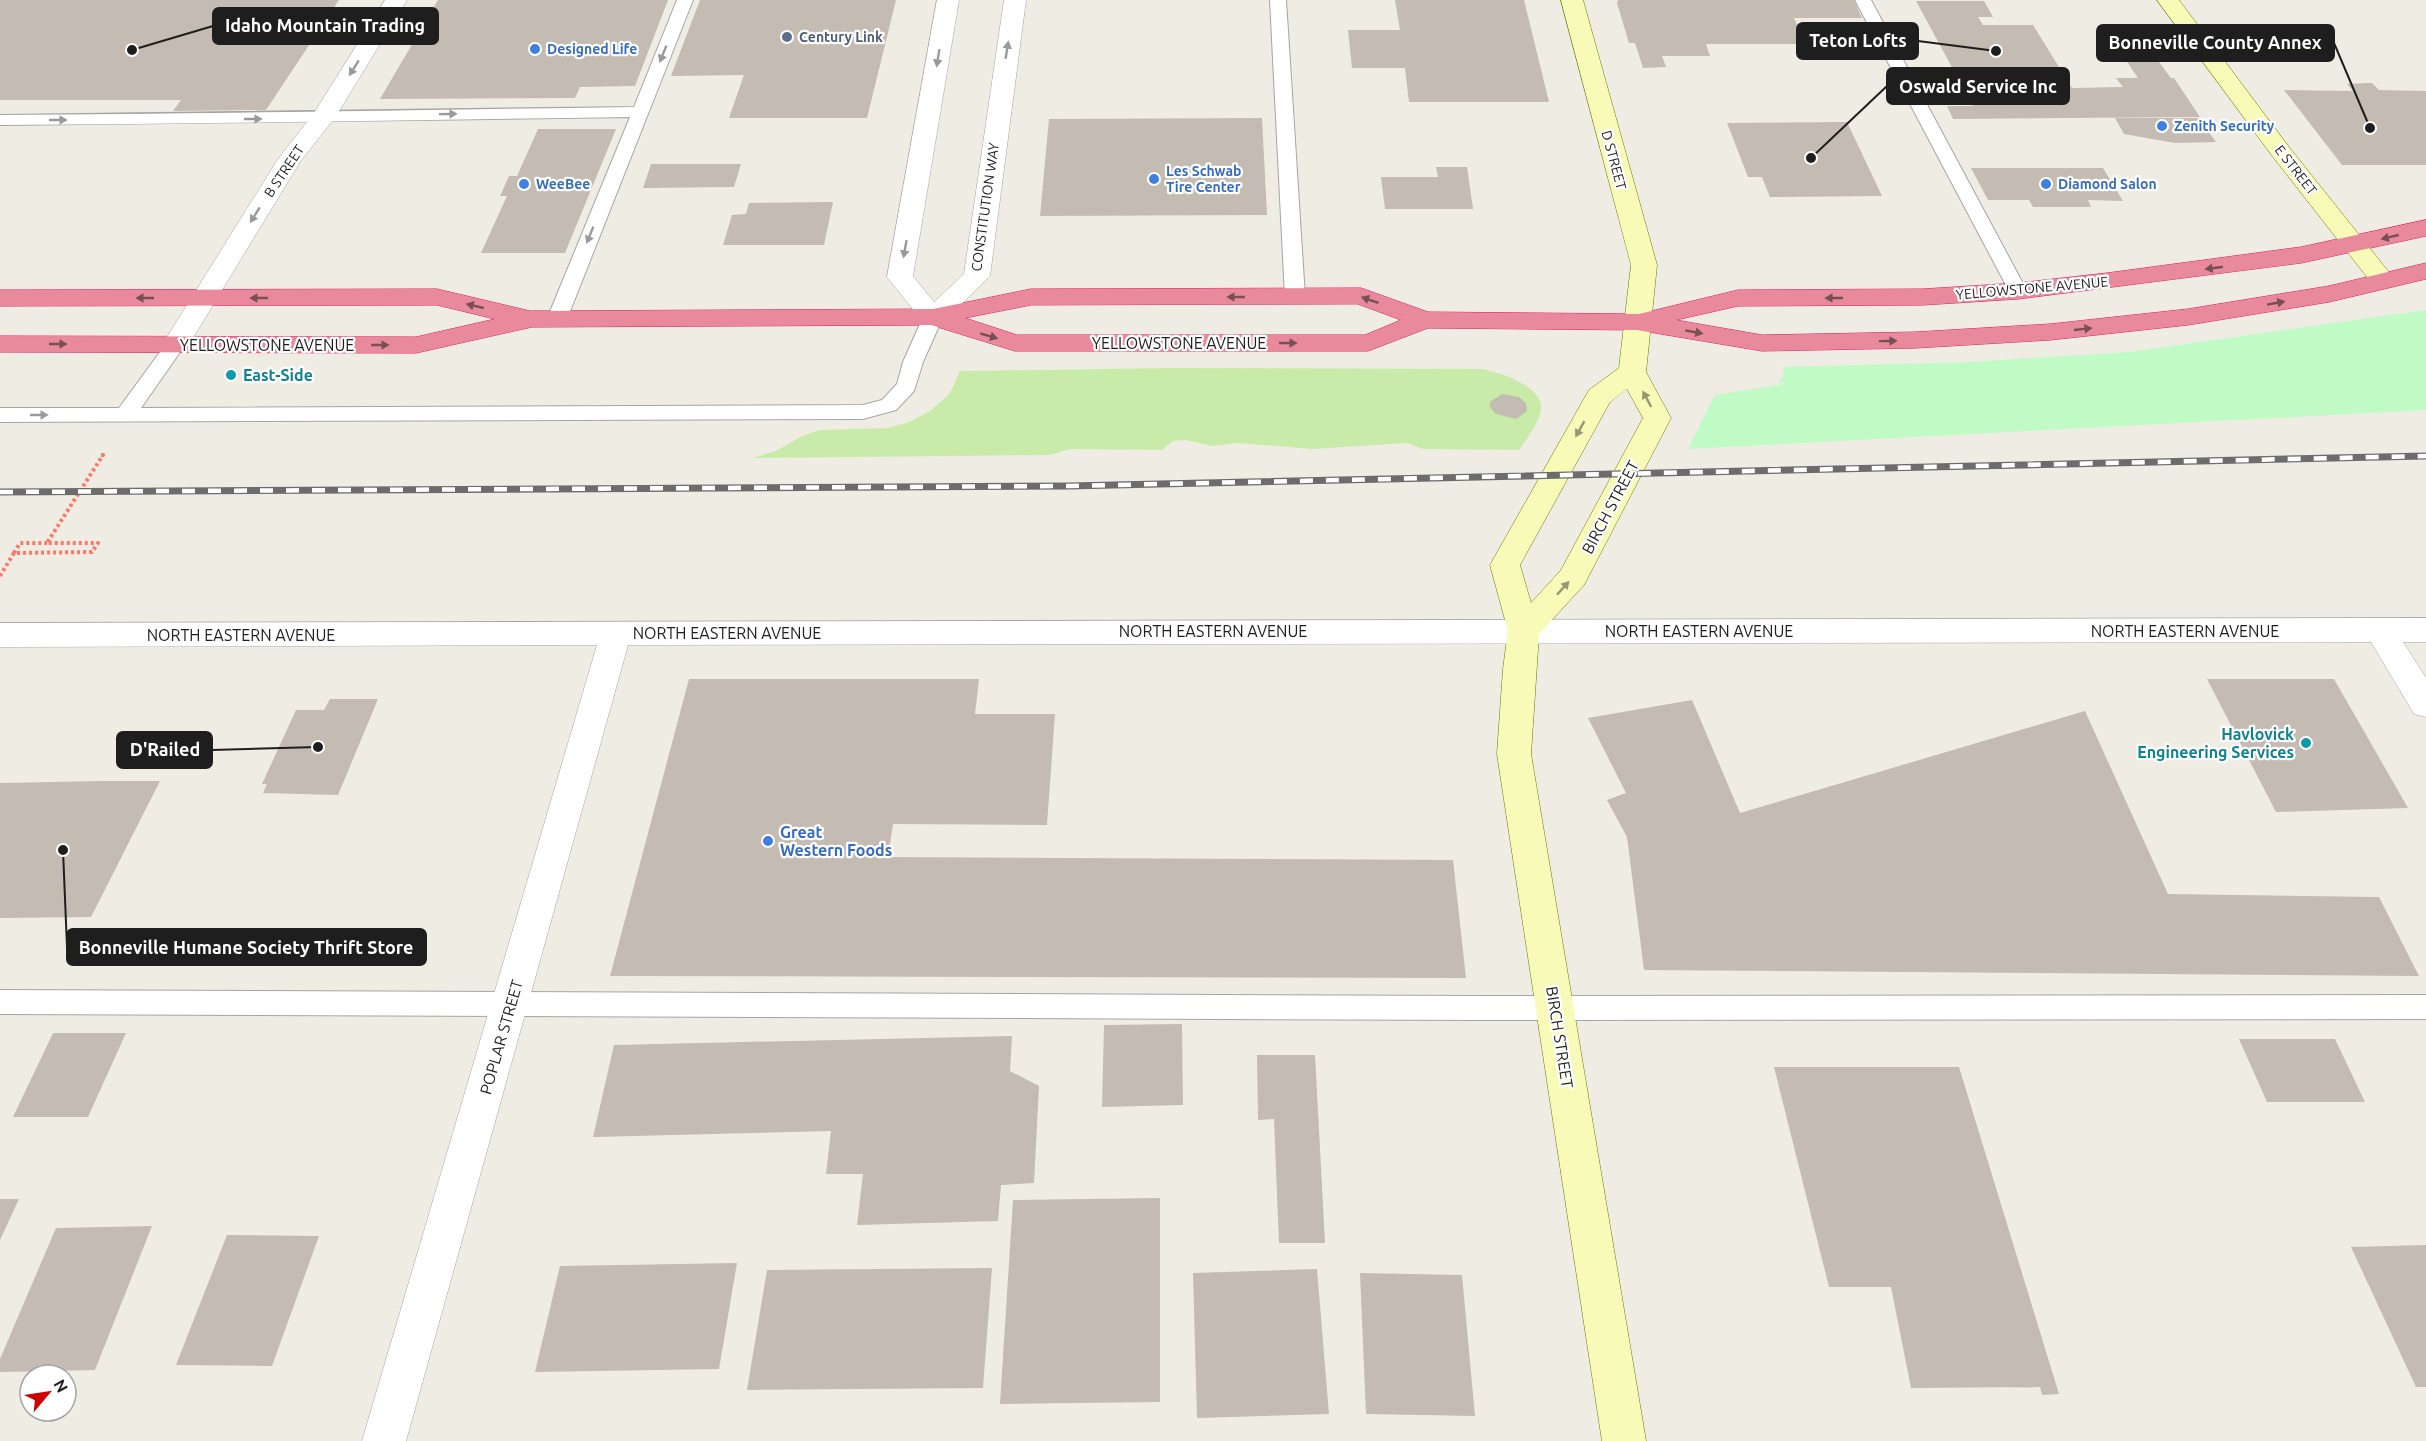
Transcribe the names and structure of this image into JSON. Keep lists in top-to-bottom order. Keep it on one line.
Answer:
{"streets":{"highway":["YELLOWSTONE AVENUE"],"street":["D STREET","E STREET","B STREET","CONSTITUTION WAY","BIRCH STREET","NORTH EASTERN AVENUE","POPLAR STREET"]},"crossings":[["D STREET","YELLOWSTONE AVENUE"],["E STREET","YELLOWSTONE AVENUE"],["B STREET","YELLOWSTONE AVENUE"],["CONSTITUTION WAY","YELLOWSTONE AVENUE"],["BIRCH STREET","NORTH EASTERN AVENUE"],["NORTH EASTERN AVENUE","POPLAR STREET"]],"one_way":["B STREET"],"places":["Century Link","Designed Life","Idaho Mountain Trading","Teton Lofts","Zenith Security","Bonneville County Annex","Oswald Service Inc","Les Schwab Tire Center","WeeBee","Diamond Salon","East-Side","Havlovick Engineering Services","D'Railed","Great Western Foods","Bonneville Humane Society Thrift Store"],"north":"top right"}
